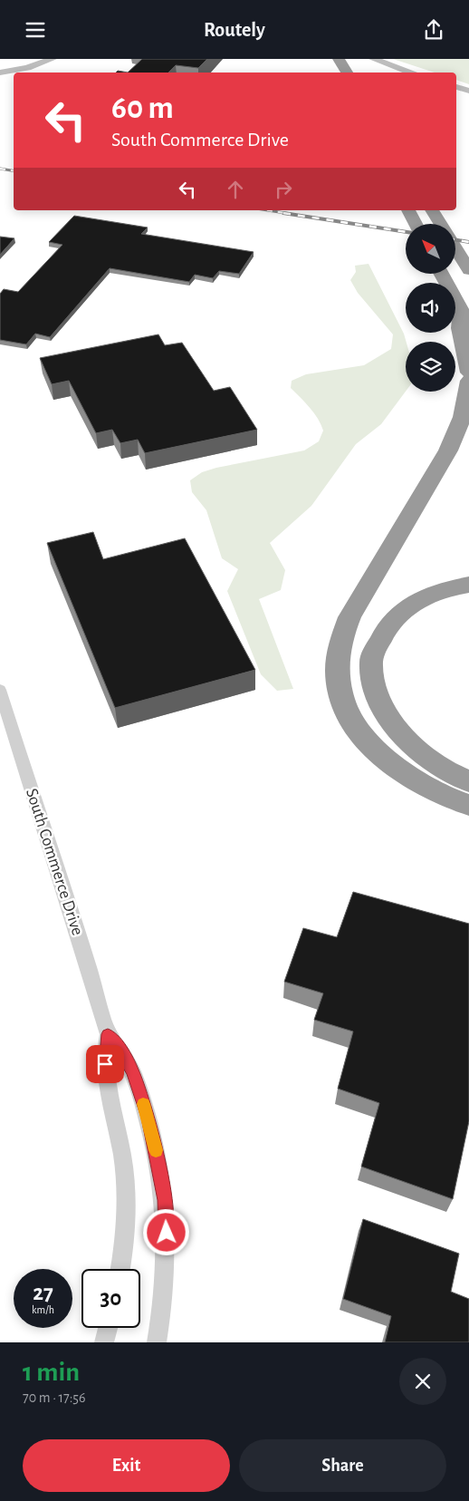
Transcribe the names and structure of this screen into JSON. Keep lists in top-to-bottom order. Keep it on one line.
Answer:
{"streets":{"street":["South Commerce Drive"]},"north":"top left","page":{"header":"Routely","turn":["60 m","South Commerce Drive"],"speed":"27 km/h","limit":"30","heading":["1 min","70 m · 17:56"],"buttons":["Exit","Share"]}}
